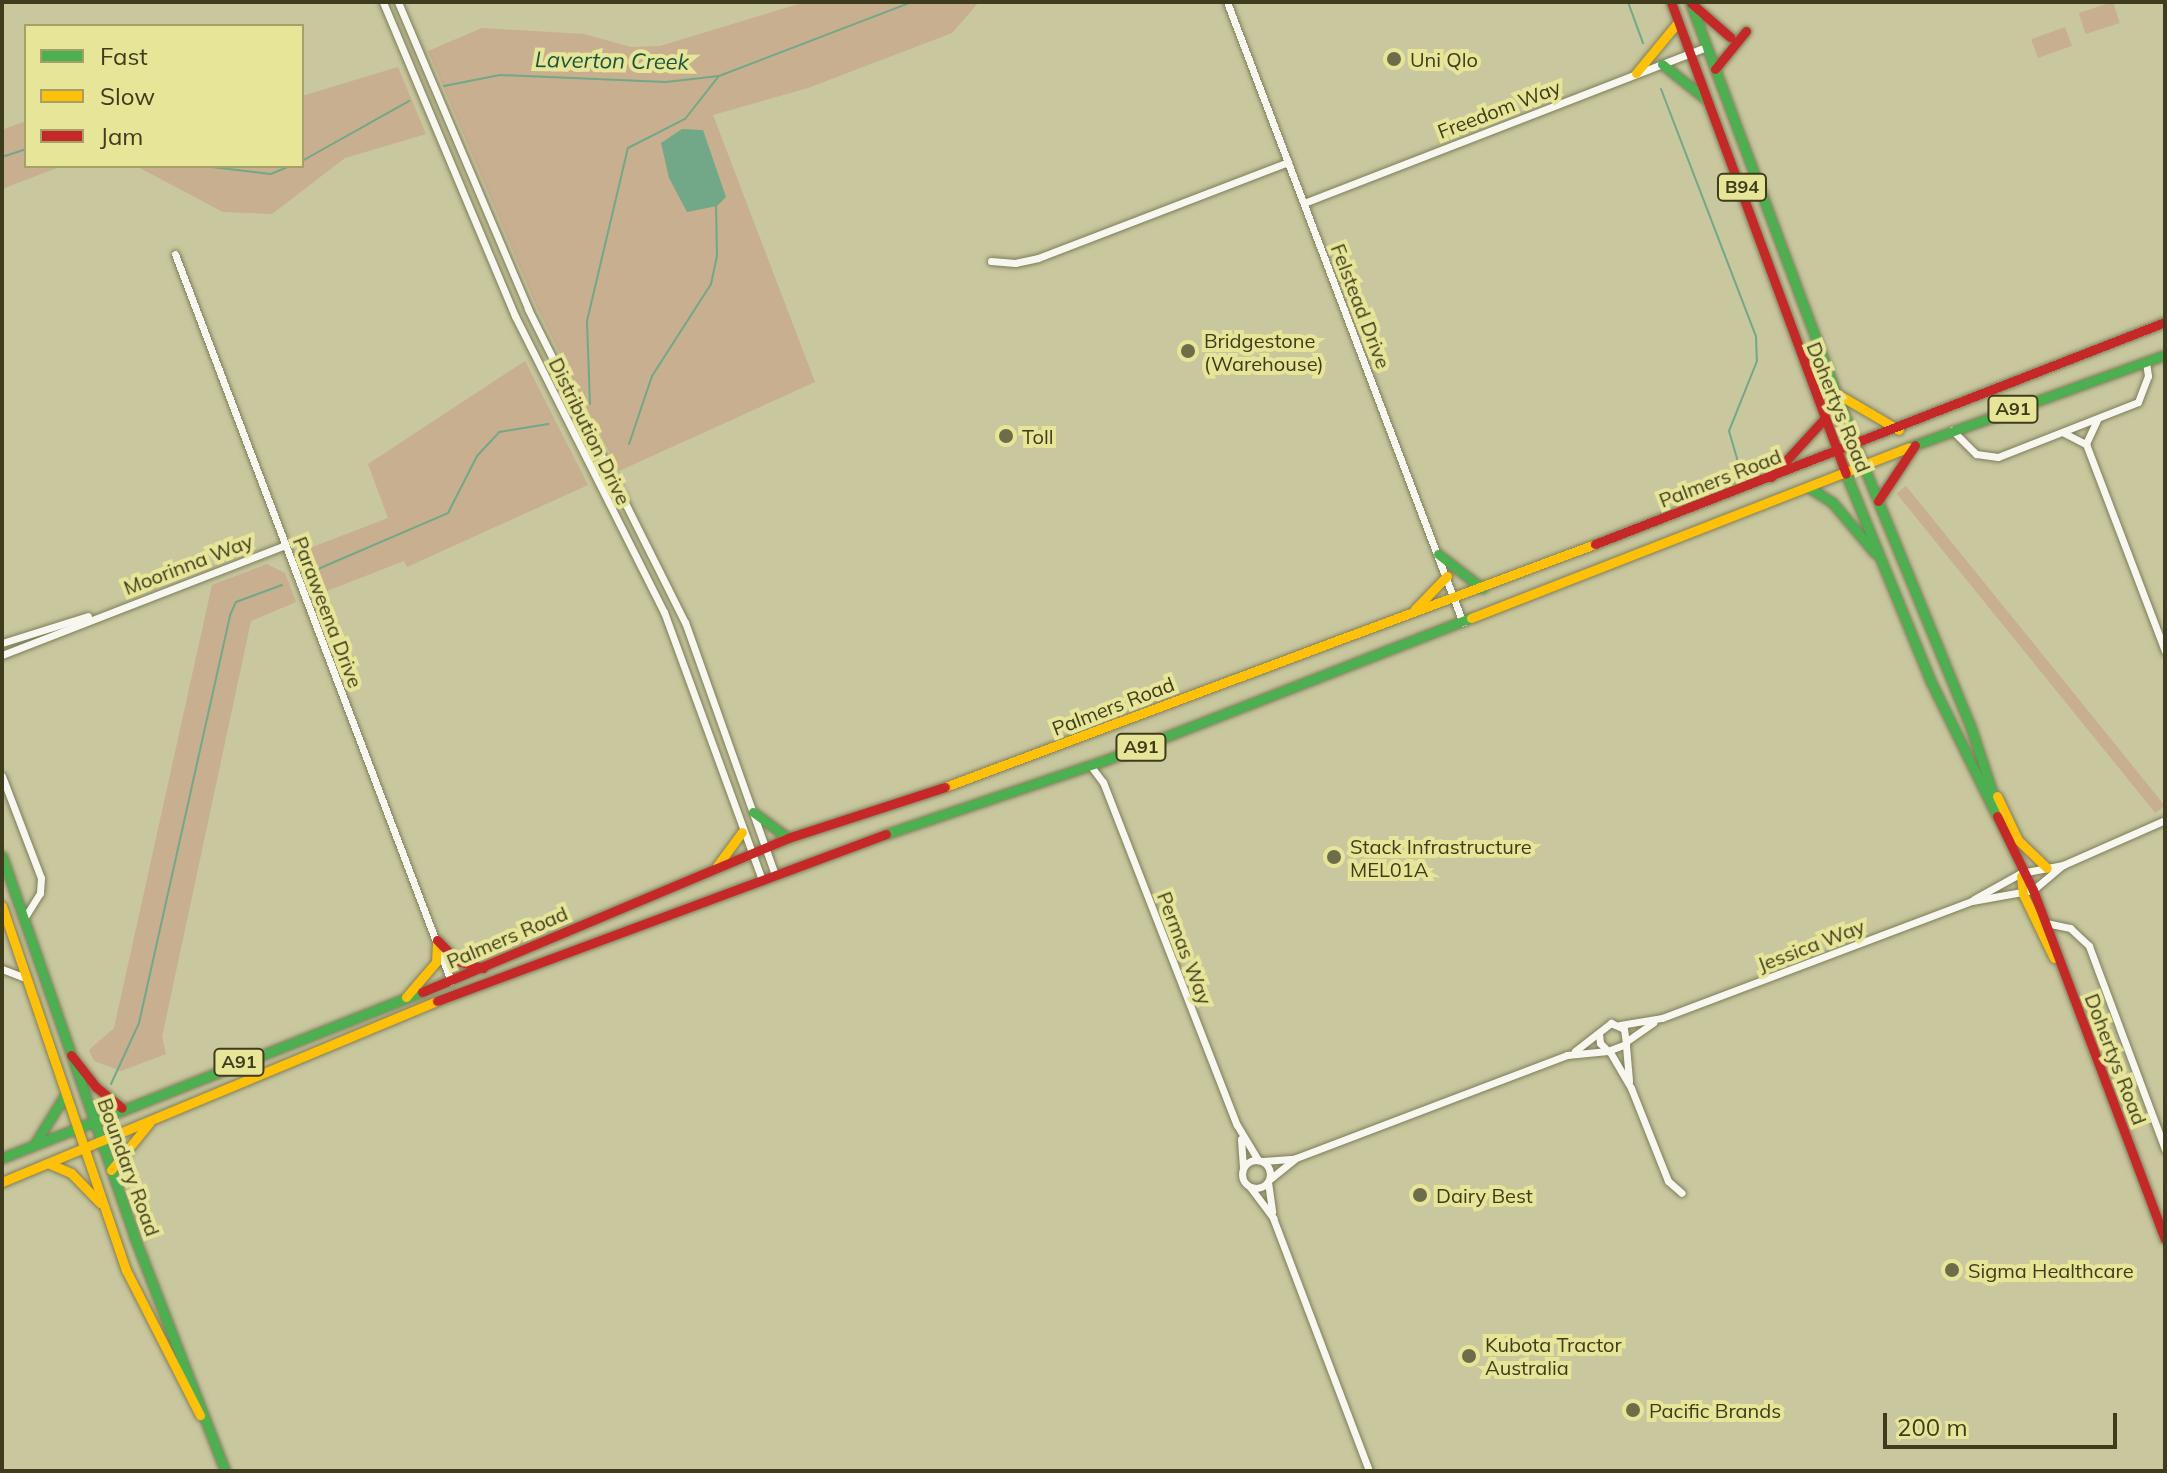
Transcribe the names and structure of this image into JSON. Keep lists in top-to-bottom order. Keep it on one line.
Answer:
{"streets":{"main road":["B94","Dohertys Road","A91","Palmers Road","Boundary Road"],"street":["Freedom Way","Felstead Drive","Distribution Drive","Moorinna Way","Paraweena Drive","Jessica Way","Permas Way"]},"crossings":[["Freedom Way","Felstead Drive"],["Freedom Way","Dohertys Road"],["Felstead Drive","Palmers Road"],["Dohertys Road","Palmers Road"],["Dohertys Road","Jessica Way"],["A91","Palmers Road"],["A91","Boundary Road"],["Distribution Drive","Palmers Road"],["Palmers Road","Paraweena Drive"],["Palmers Road","Permas Way"],["Palmers Road","Boundary Road"],["Moorinna Way","Paraweena Drive"]],"water":["Laverton Creek"],"places":["Uni Qlo","Bridgestone (Warehouse)","Toll","Stack Infrastructure MEL01A","Dairy Best","Sigma Healthcare","Kubota Tractor Australia","Pacific Brands"],"legend":["Fast","Slow","Jam"],"scale_bar":"200 m"}
